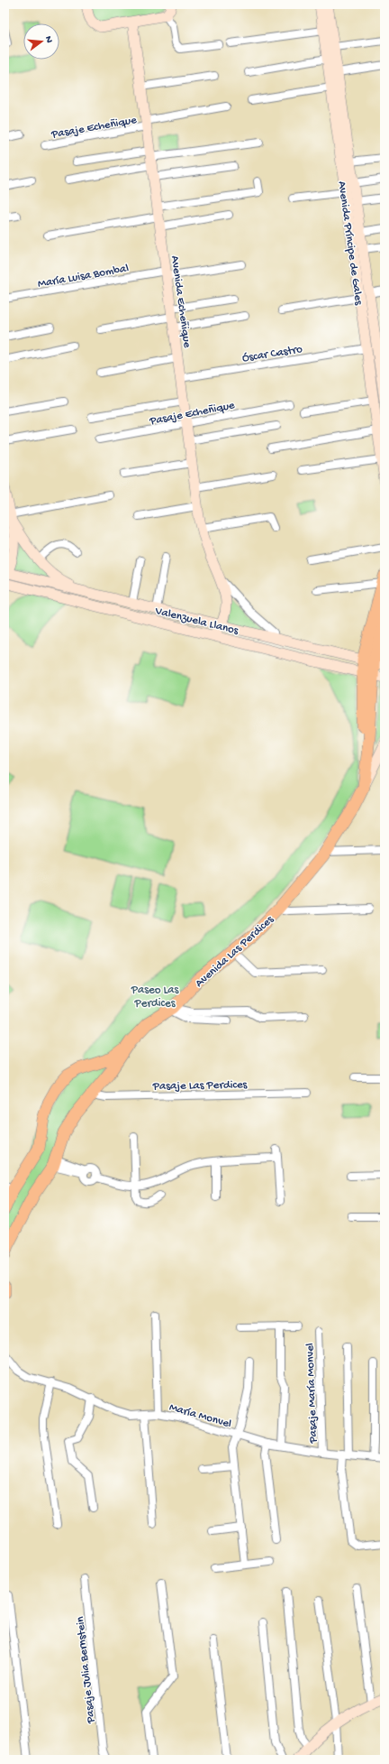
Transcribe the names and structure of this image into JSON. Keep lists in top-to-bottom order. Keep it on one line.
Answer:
{"streets":{"main road":["Avenida Príncipe de Gales","Avenida Echeñique","Valenzuela Llanos","Avenida Las Perdices"],"street":["Pasaje Echeñique","María Luisa Bombal","Óscar Castro","Pasaje Las Perdices","Pasaje María Monvel","María Monvel","Pasaje Julia Bernstein"]},"crossings":[["Pasaje Echeñique","Avenida Echeñique"],["Avenida Príncipe de Gales","Óscar Castro"],["María Luisa Bombal","Avenida Echeñique"],["Avenida Echeñique","Óscar Castro"],["Avenida Echeñique","Valenzuela Llanos"],["Avenida Las Perdices","Pasaje Las Perdices"],["Pasaje María Monvel","María Monvel"]],"parks":["Paseo Las Perdices"],"north":"right"}
